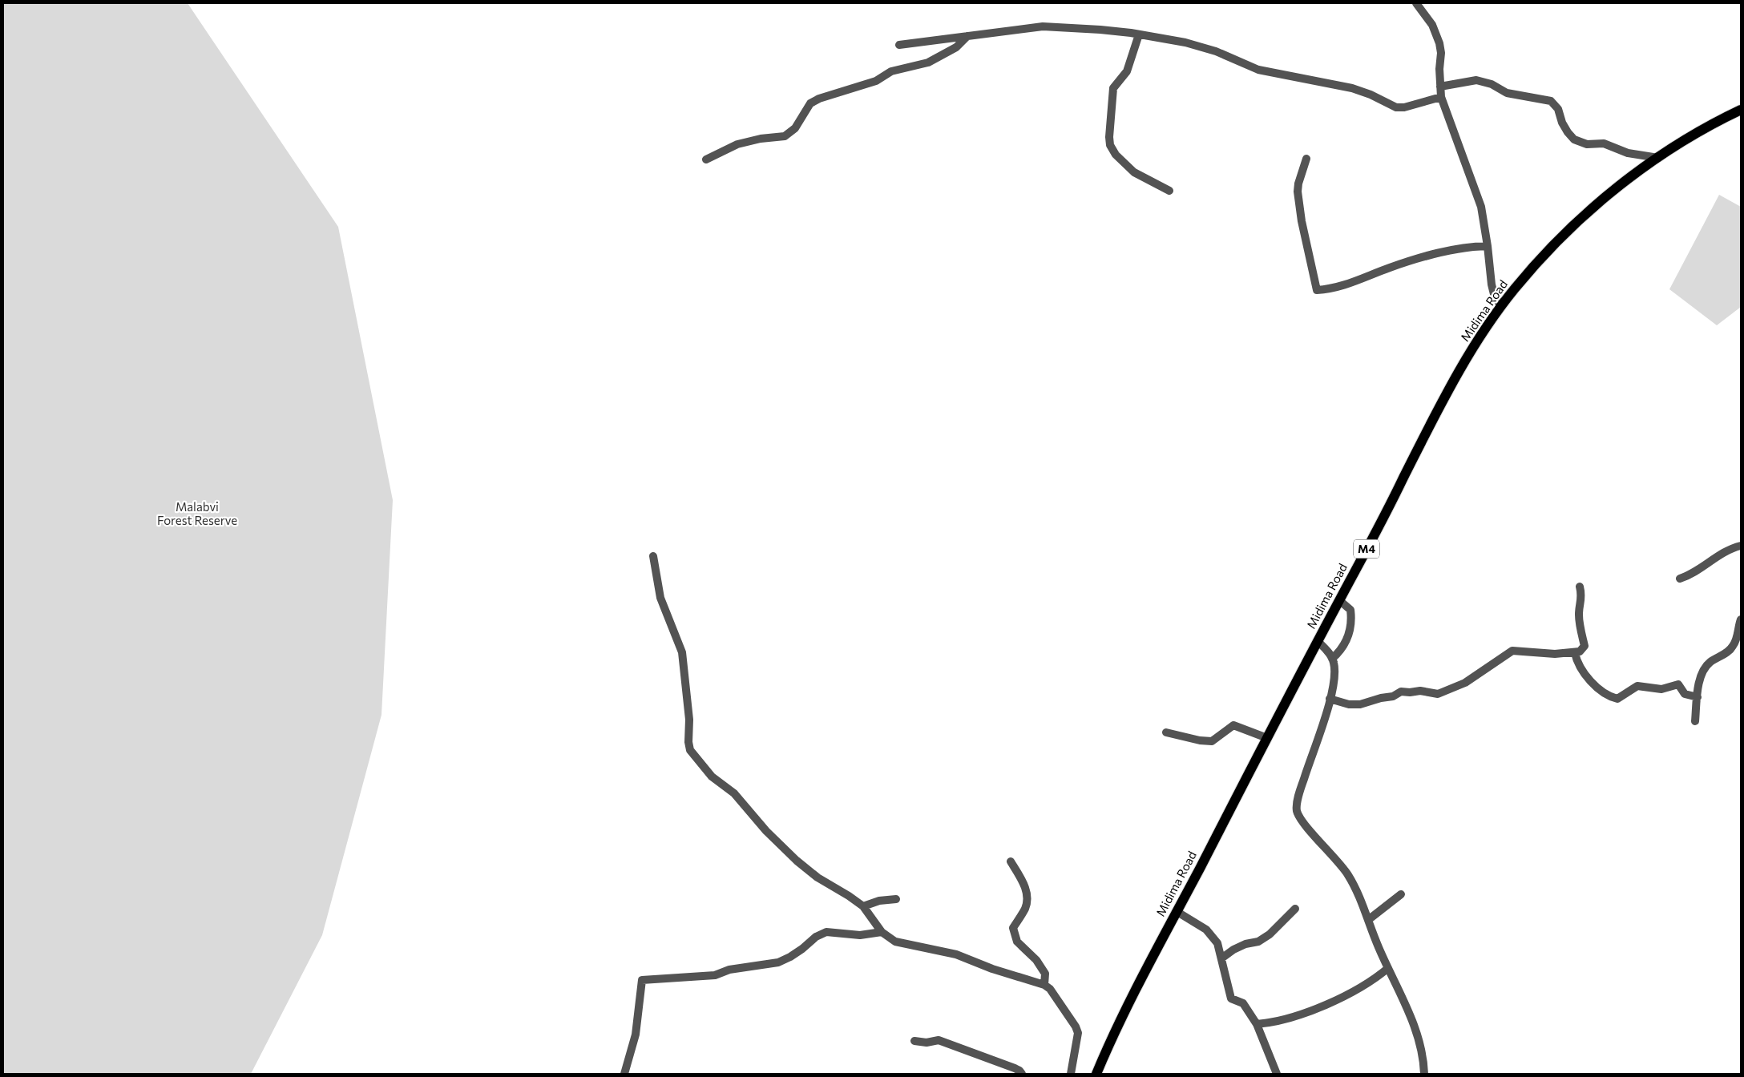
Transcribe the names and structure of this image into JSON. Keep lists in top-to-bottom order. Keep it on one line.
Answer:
{"streets":{"main road":["Midima Road","M4"]},"parks":["Malabvi Forest Reserve"]}
